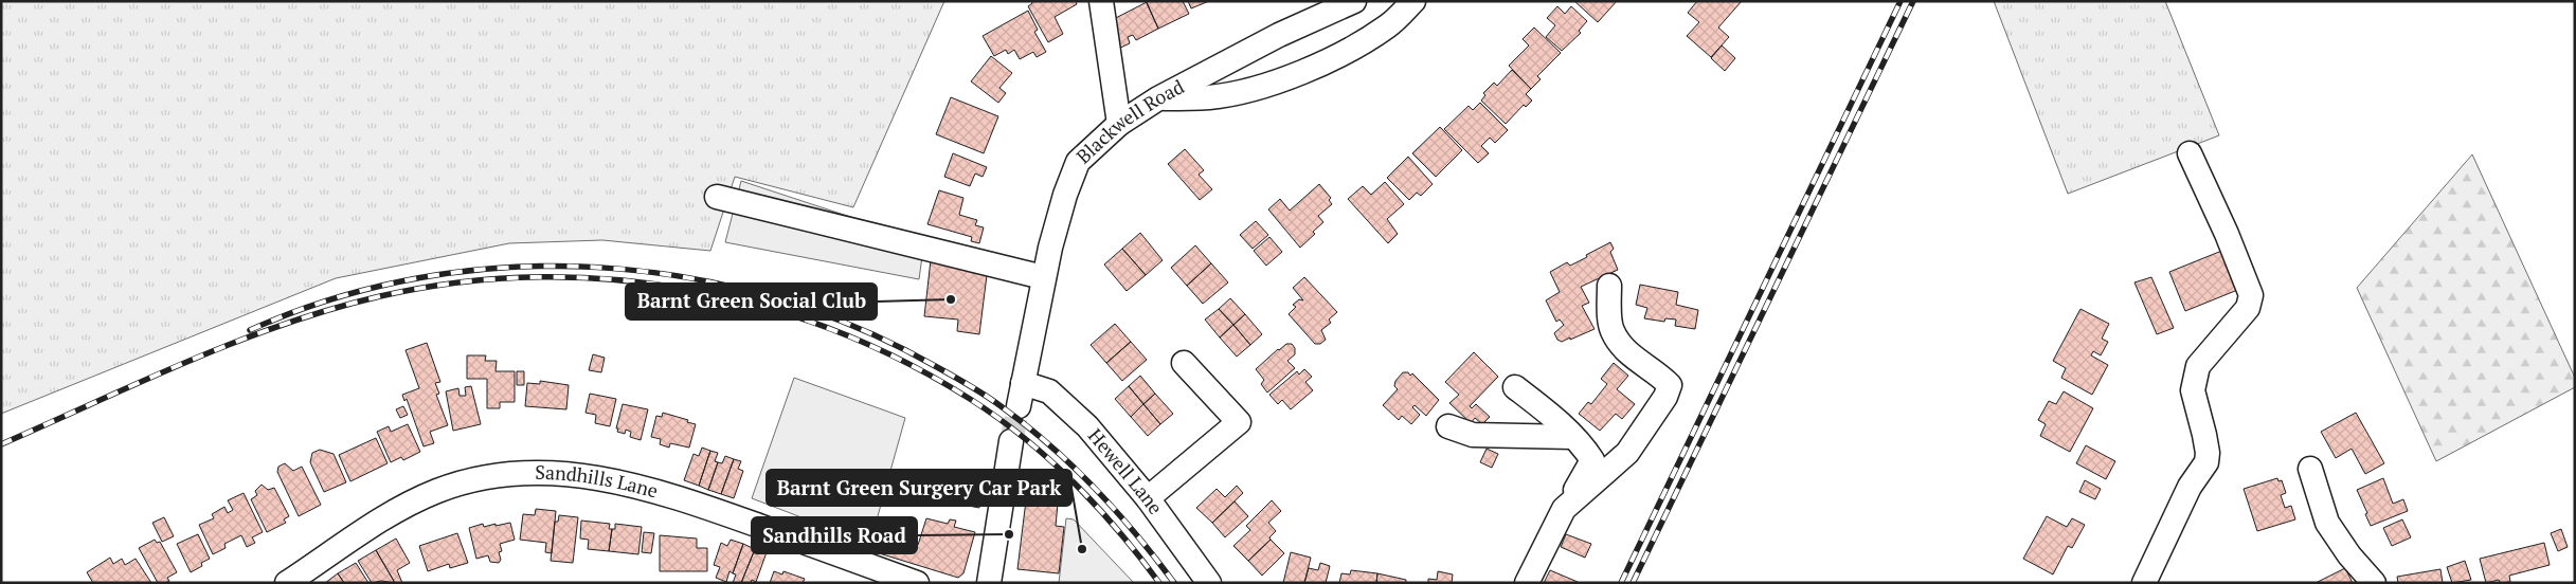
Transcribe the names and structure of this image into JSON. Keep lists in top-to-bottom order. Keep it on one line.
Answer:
{"streets":{"street":["Blackwell Road","Hewell Lane","Sandhills Lane"]},"crossings":[["Blackwell Road","Hewell Lane"]],"places":["Barnt Green Social Club","Sandhills Road","Barnt Green Surgery Car Park"]}
